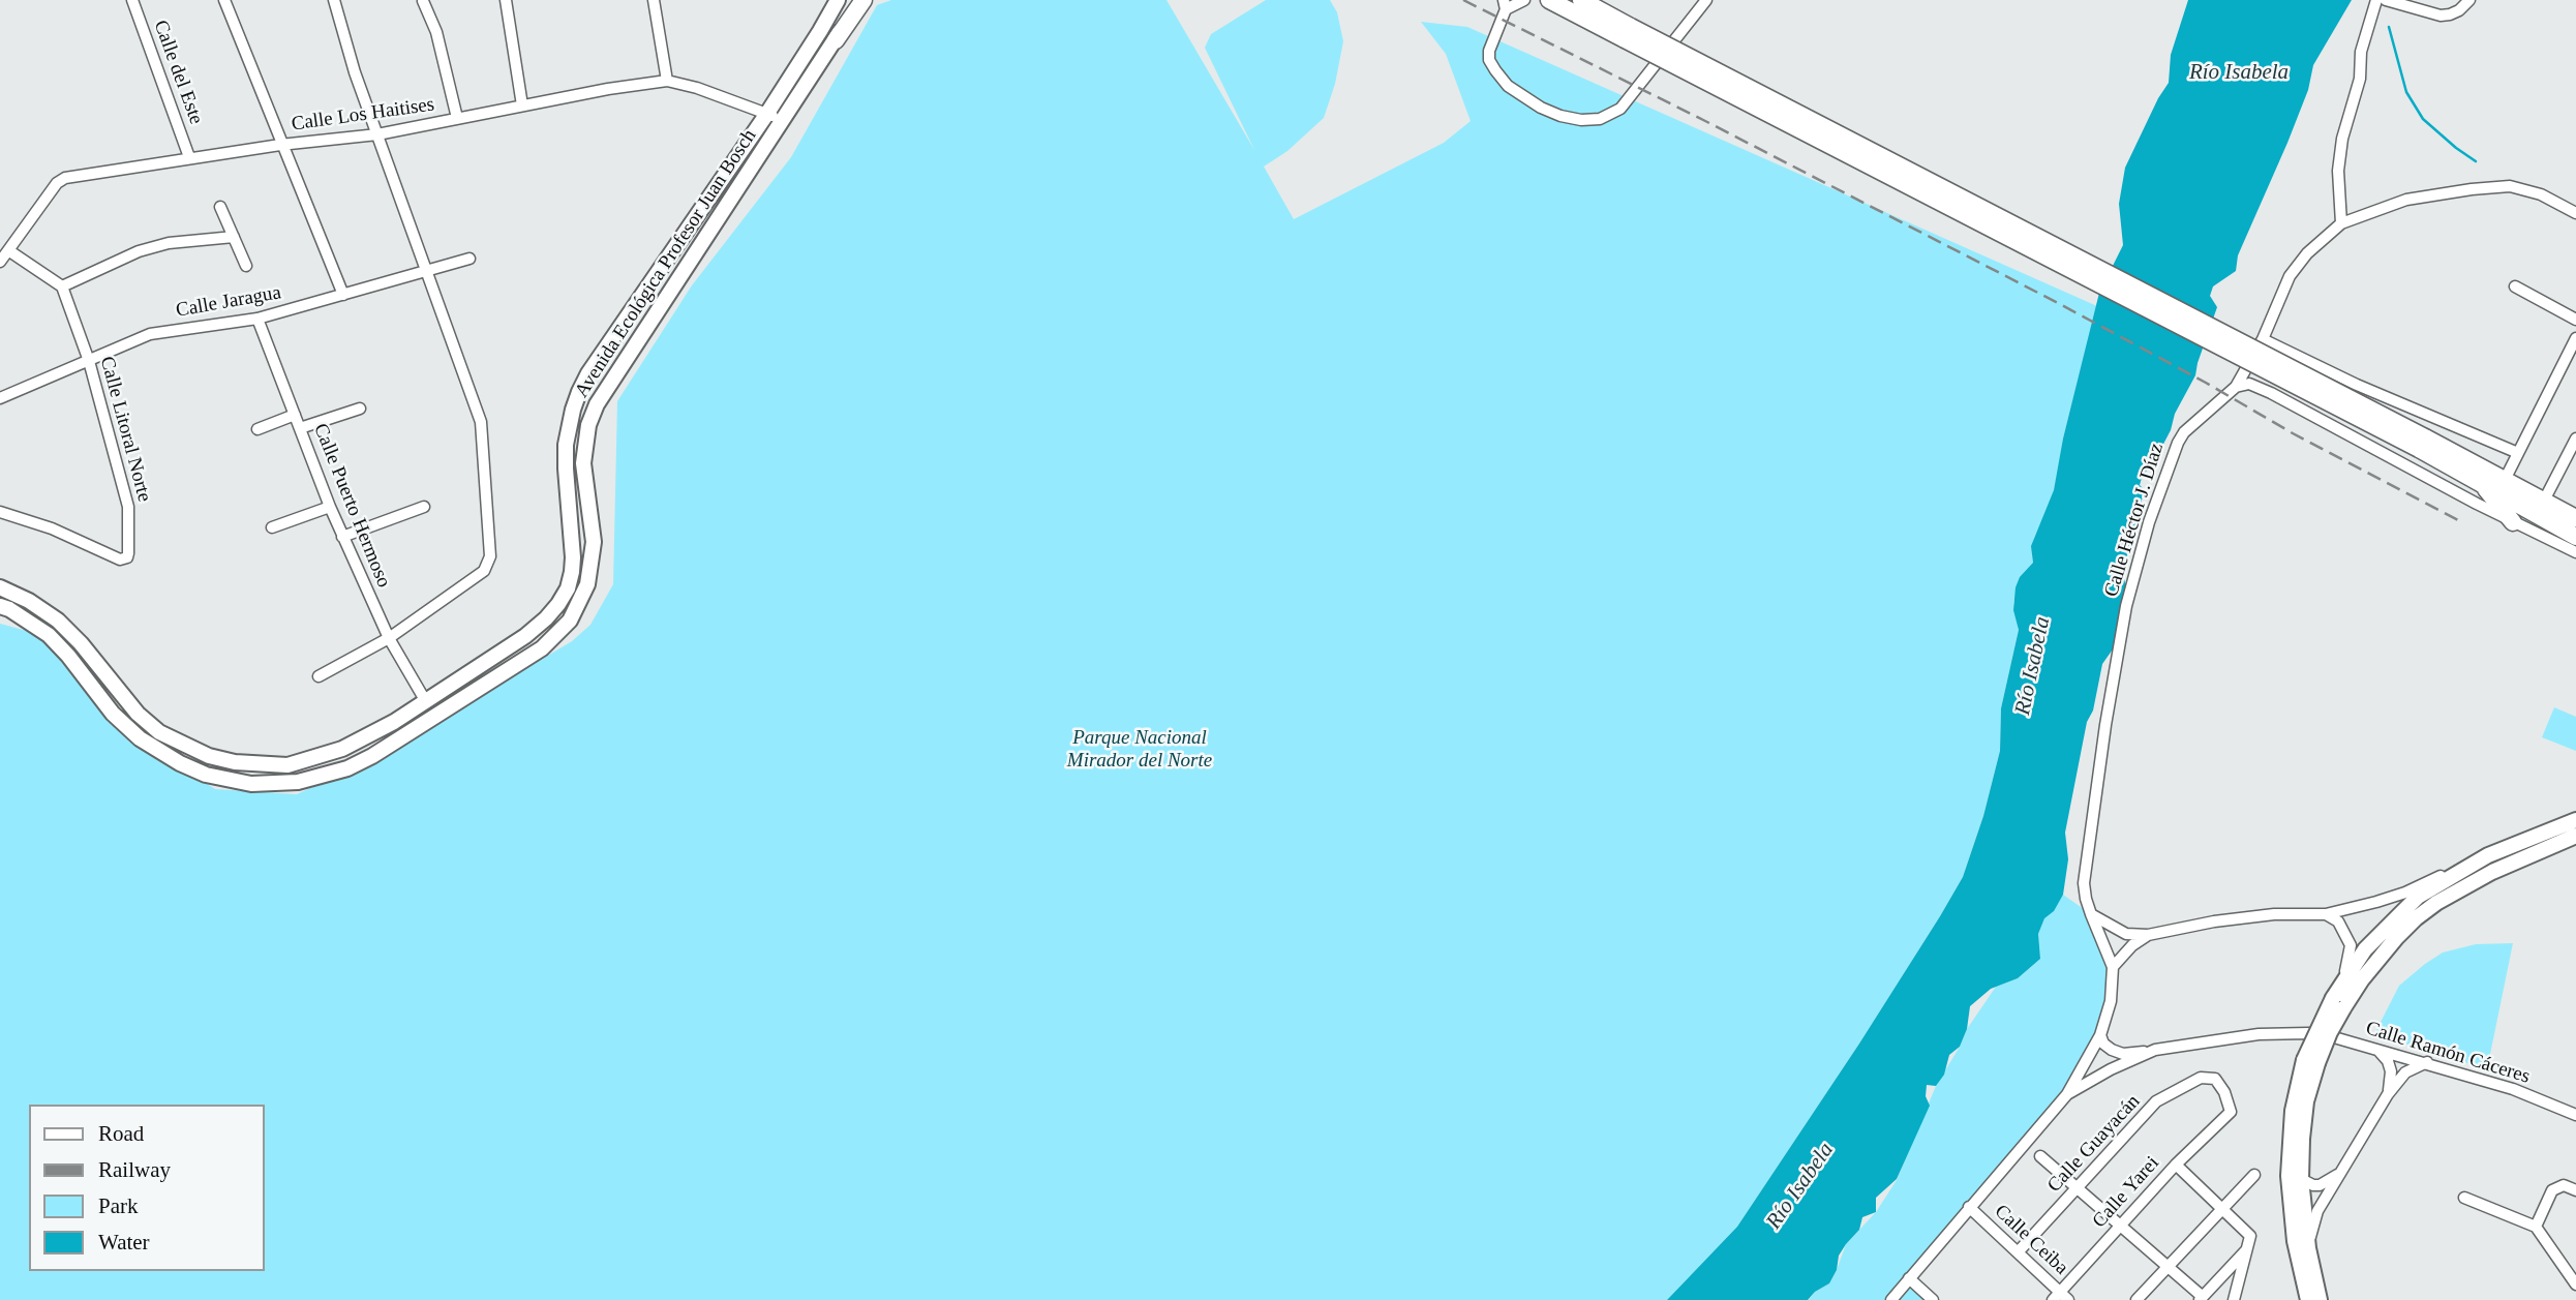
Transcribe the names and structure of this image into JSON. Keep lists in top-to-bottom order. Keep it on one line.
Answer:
{"streets":{"street":["Calle del Este","Calle Los Haitises","Avenida Ecológica Profesor Juan Bosch","Calle Jaragua","Calle Litoral Norte","Calle Puerto Hermoso","Calle Héctor J. Díaz","Calle Ramón Cáceres","Calle Guayacán","Calle Yarei","Calle Ceiba"]},"crossings":[["Calle del Este","Calle Los Haitises"],["Calle Los Haitises","Avenida Ecológica Profesor Juan Bosch"],["Avenida Ecológica Profesor Juan Bosch","Calle Puerto Hermoso"],["Calle Jaragua","Calle Litoral Norte"],["Calle Jaragua","Calle Puerto Hermoso"],["Calle Guayacán","Calle Yarei"],["Calle Guayacán","Calle Ceiba"],["Calle Yarei","Calle Ceiba"]],"water":["Río Isabela"],"parks":["Parque Nacional Mirador del Norte"],"legend":["Road","Railway","Park","Water"]}
